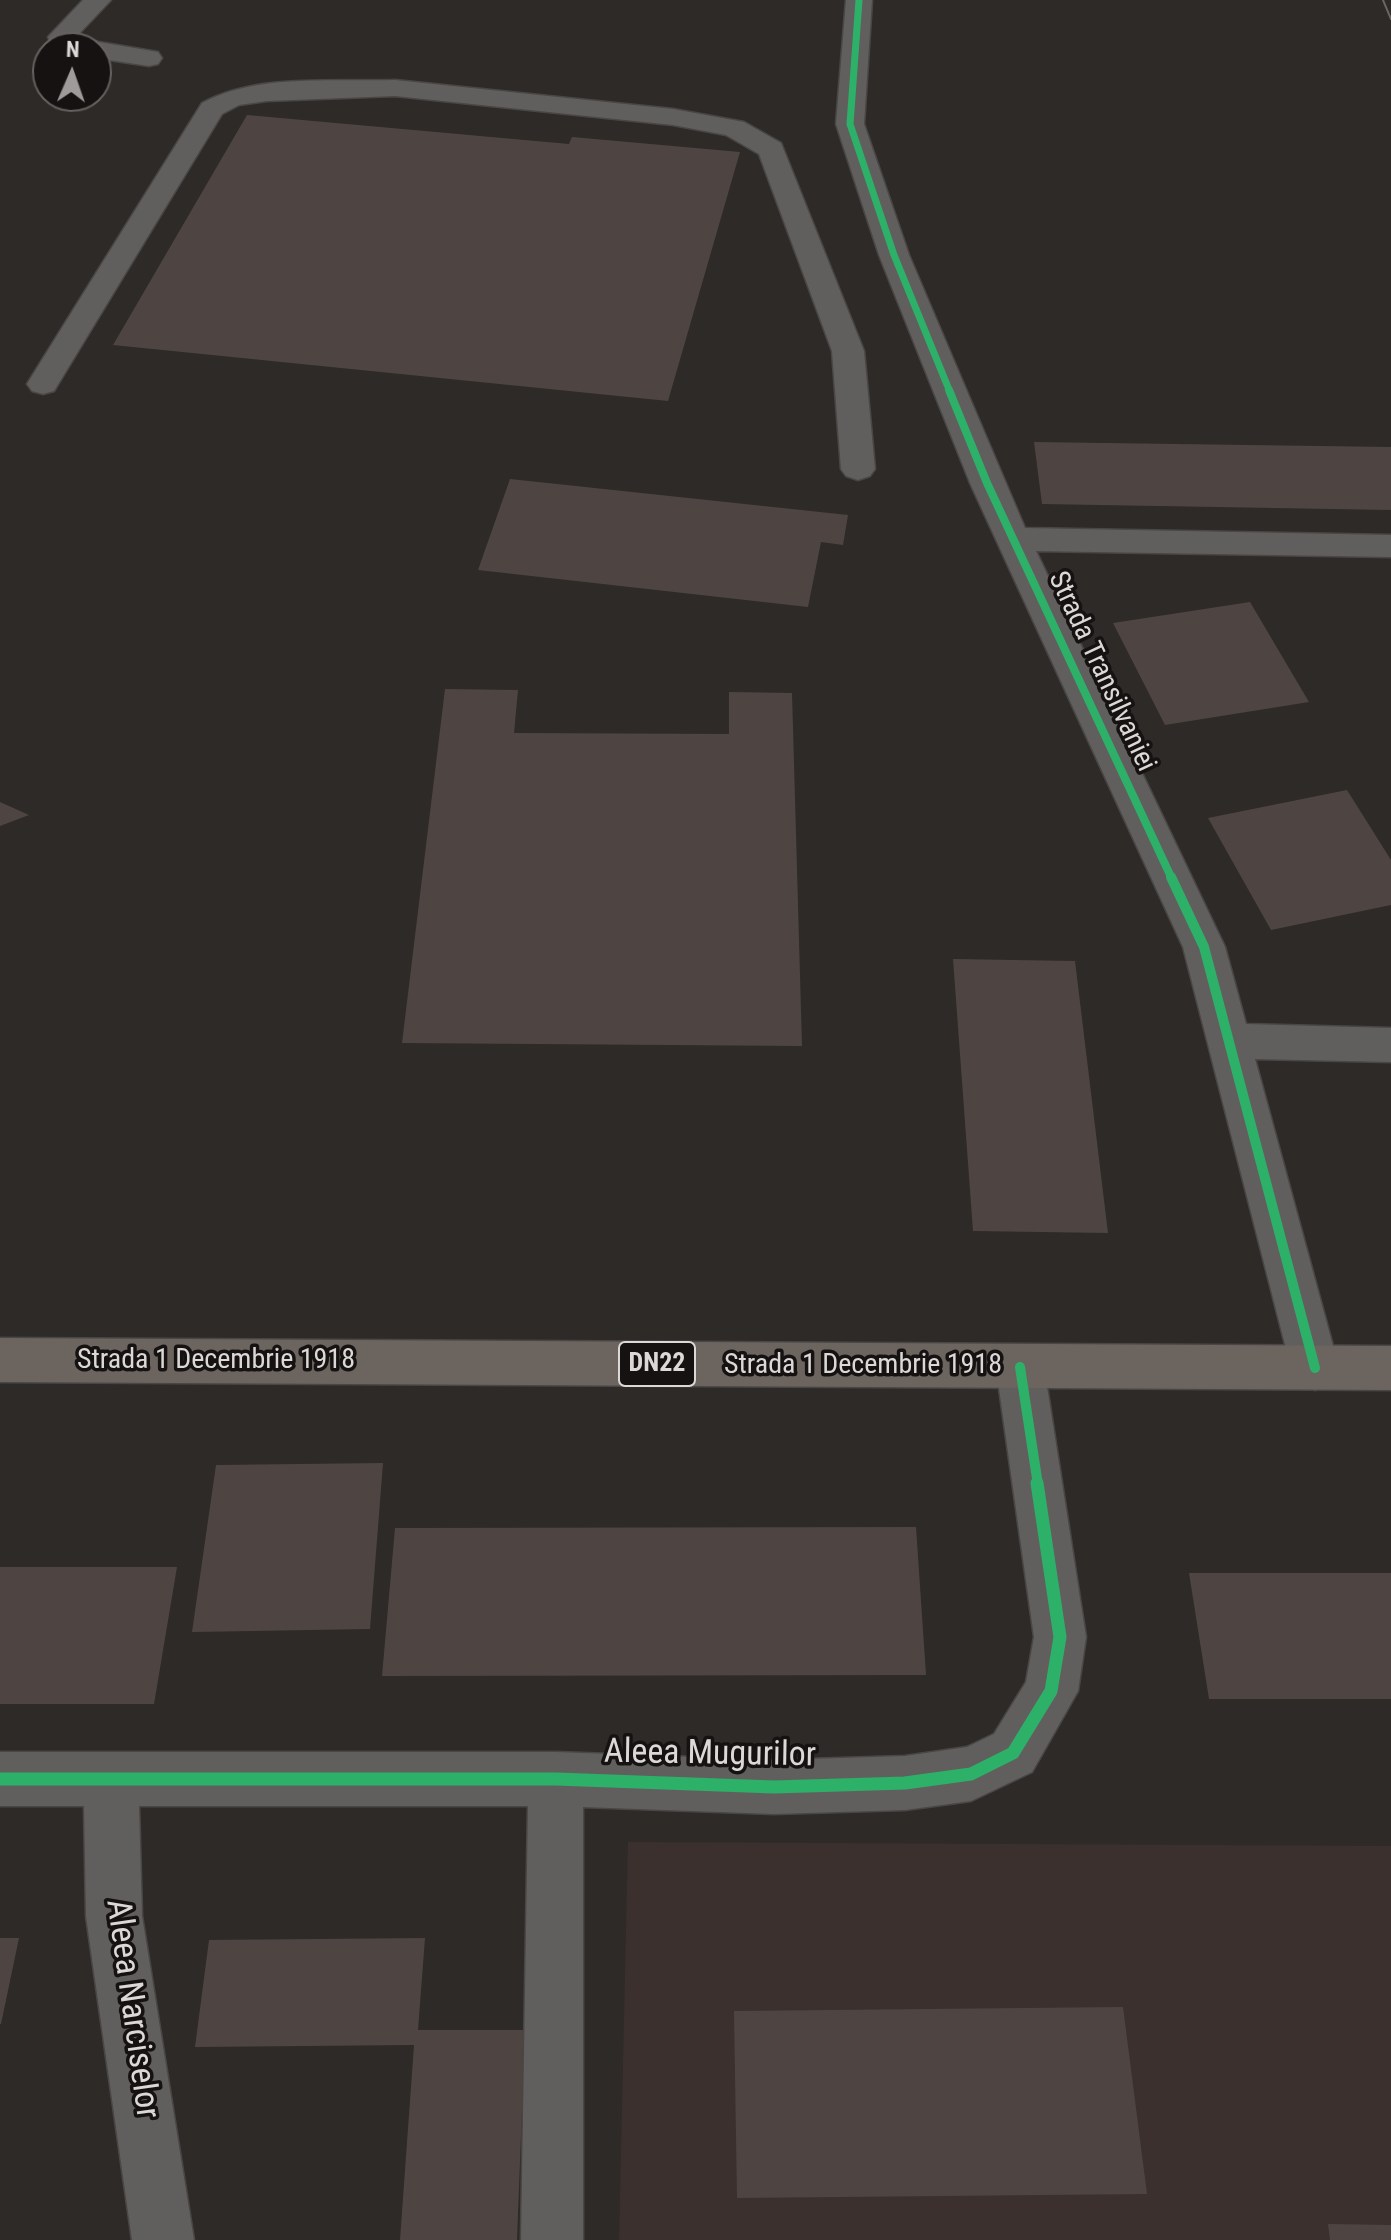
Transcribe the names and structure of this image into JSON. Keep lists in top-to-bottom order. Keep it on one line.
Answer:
{"streets":{"main road":["Strada 1 Decembrie 1918","DN22"],"street":["Strada Transilvaniei","Aleea Mugurilor","Aleea Narciselor"]},"crossings":[["Strada Transilvaniei","Strada 1 Decembrie 1918"],["Strada 1 Decembrie 1918","Aleea Mugurilor"],["Aleea Mugurilor","Aleea Narciselor"]],"north":"top"}
